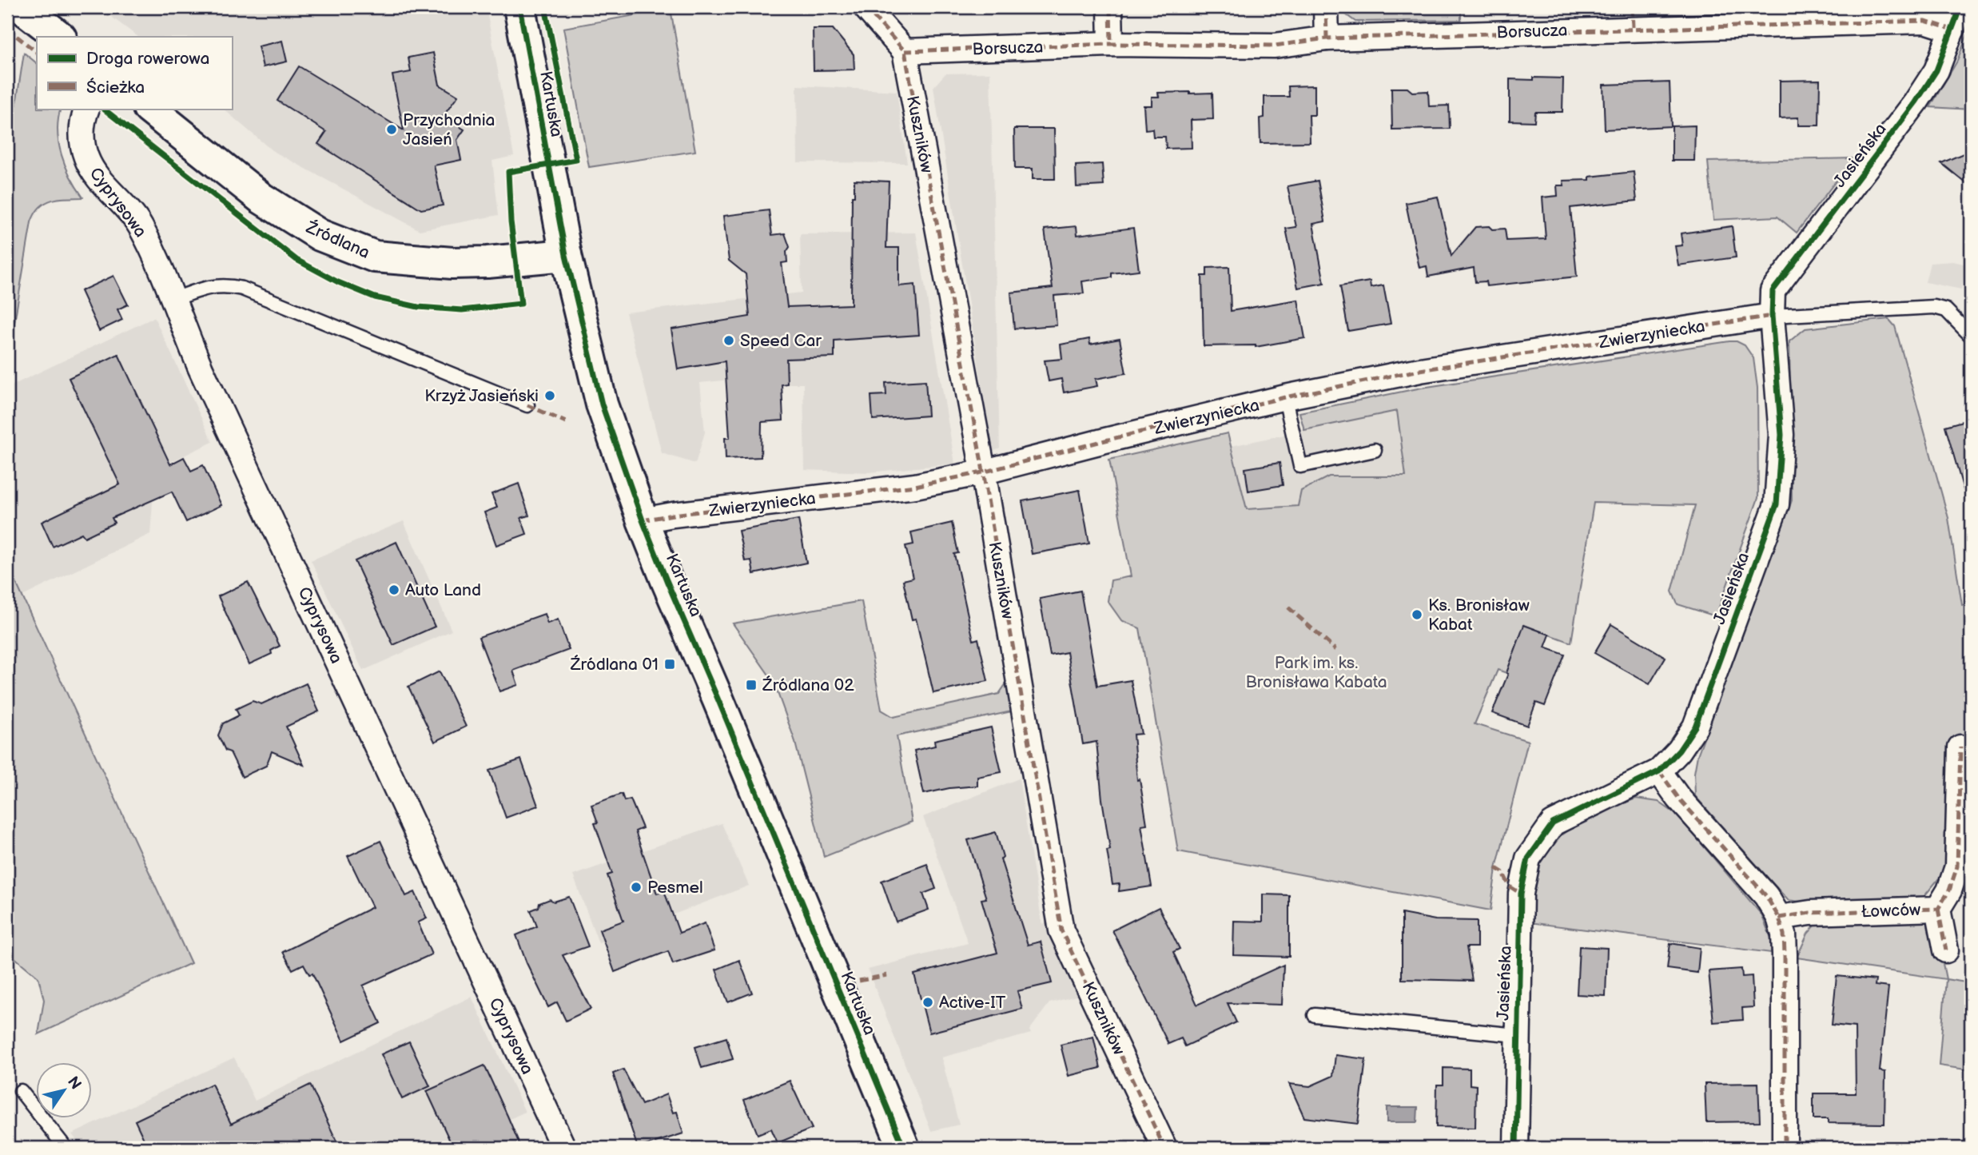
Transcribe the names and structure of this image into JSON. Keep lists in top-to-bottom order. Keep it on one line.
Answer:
{"streets":{"street":["Borsucza","Kartuska","Kuszników","Jasieńska","Cyprysowa","Źródlana","Zwierzyniecka","Łowców"]},"crossings":[["Borsucza","Kuszników"],["Borsucza","Jasieńska"],["Kartuska","Źródlana"],["Kartuska","Zwierzyniecka"],["Kuszników","Zwierzyniecka"],["Jasieńska","Zwierzyniecka"]],"parks":["Park im. ks. Bronisława Kabata"],"places":{"other":["Przychodnia Jasień","Speed Car","Krzyż Jasieński","Auto Land","Ks. Bronisław Kabat","Pesmel","Active-IT"],"transit":["Źródlana 01","Źródlana 02"]},"legend":["Droga rowerowa","Ścieżka"],"north":"top right"}
